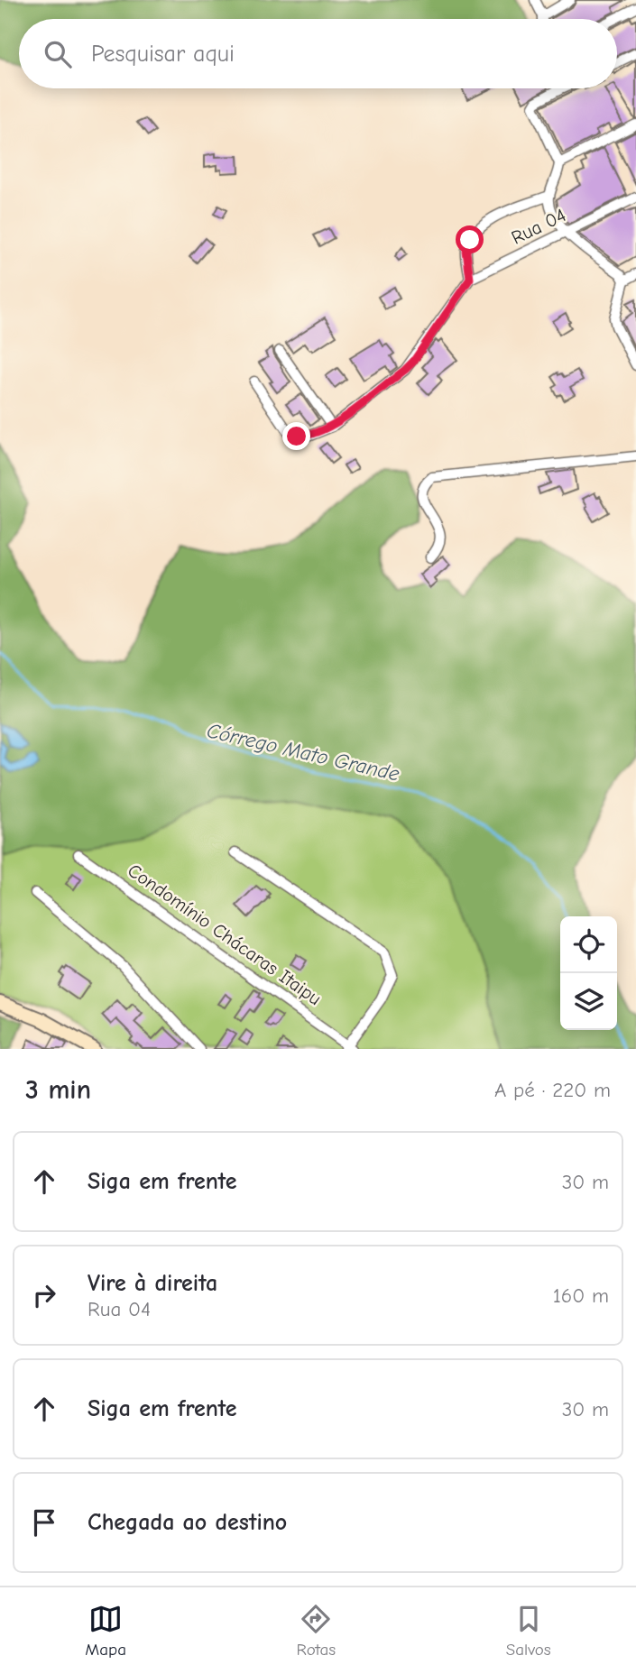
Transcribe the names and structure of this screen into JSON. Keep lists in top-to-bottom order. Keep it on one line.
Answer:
{"streets":{"street":["Rua 04","Condomínio Chácaras Itaipu"]},"water":["Córrego Mato Grande"],"page":{"search":"Pesquisar aqui","heading":["3 min","A pé · 220 m"],"list":[["Siga em frente","30 m"],["Vire à direita","Rua 04","160 m"],["Siga em frente","30 m"],"Chegada ao destino"],"nav":["Mapa","Rotas","Salvos"]}}
